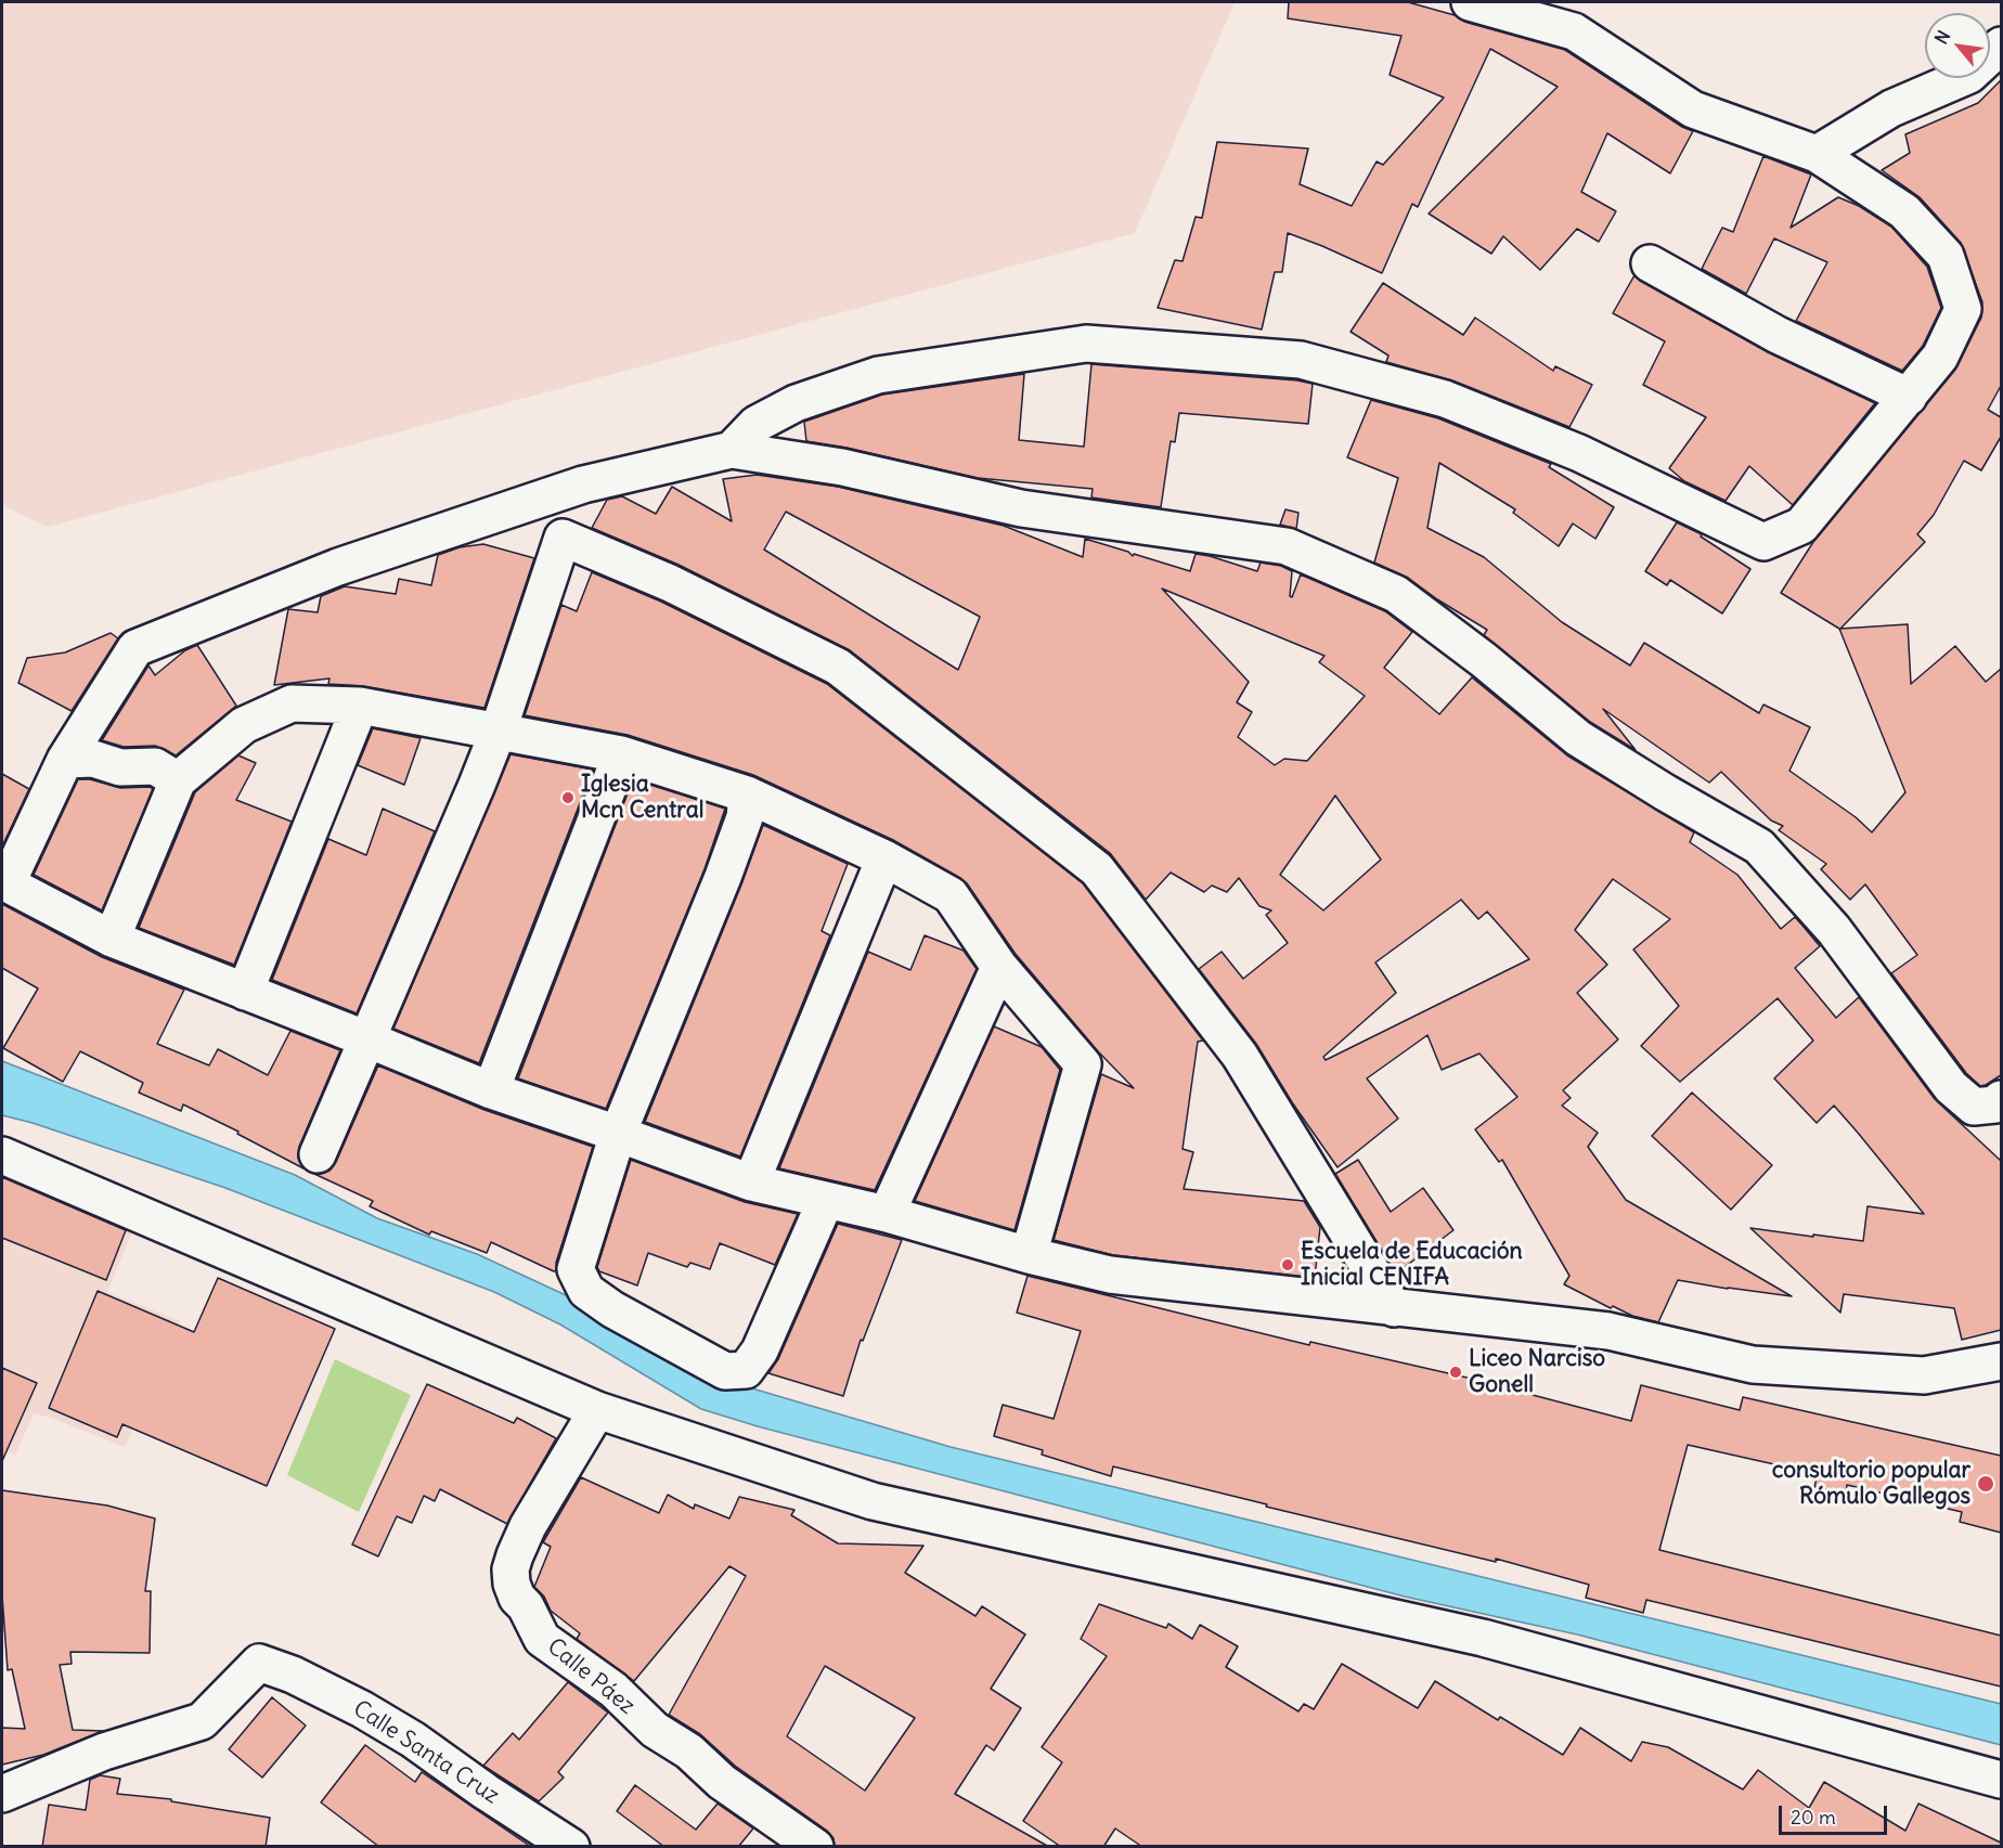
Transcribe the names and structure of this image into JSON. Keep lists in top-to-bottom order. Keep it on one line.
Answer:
{"streets":{"street":["Calle Páez","Calle Santa Cruz"]},"places":["Iglesia Mcn Central","Escuela de Educación Inicial CENIFA","Liceo Narciso Gonell","consultorio popular Rómulo Gallegos"],"scale_bar":"20 m","north":"top left"}
